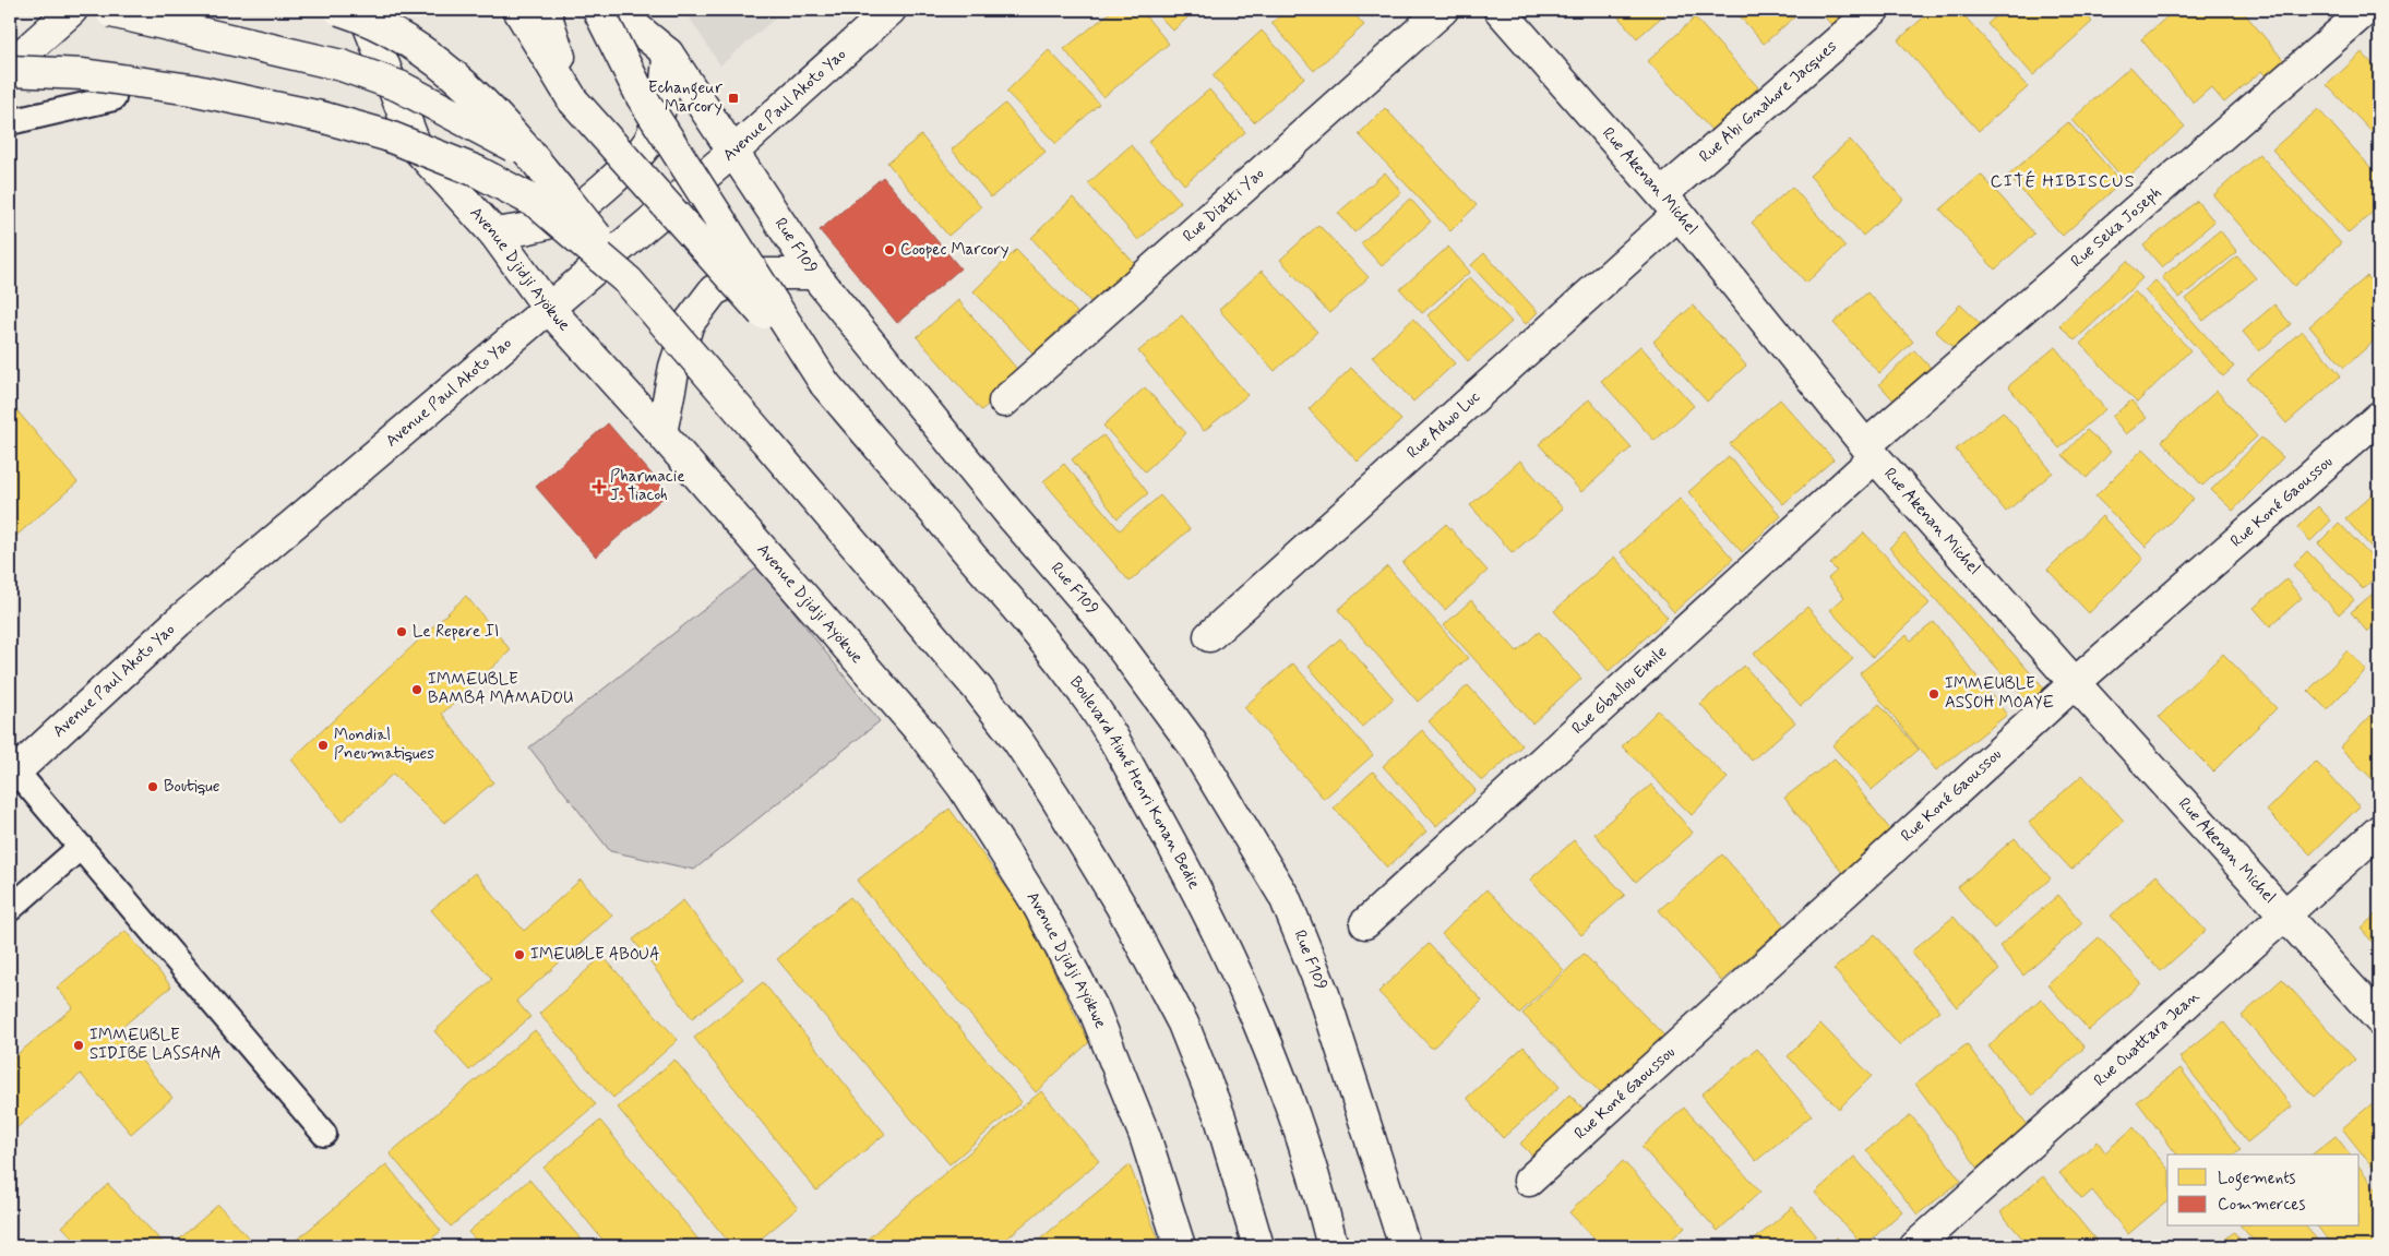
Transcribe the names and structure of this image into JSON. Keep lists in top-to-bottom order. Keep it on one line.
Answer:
{"streets":{"main road":["Rue Abi Gnahore Jacques","Avenue Paul Akoto Yao","Rue Akenan Michel","Rue Diatti Yao","Rue Seka Joseph","Rue F109","Avenue Djidji Ayökwe","Rue Adwo Luc","Rue Koné Gaoussou","Rue Gballou Emile","Boulevard Aimé Henri Konan Bedie","Rue Ouattara Jean"]},"crossings":[["Rue Abi Gnahore Jacques","Rue Akenan Michel"],["Rue Abi Gnahore Jacques","Rue Adwo Luc"],["Avenue Paul Akoto Yao","Rue F109"],["Avenue Paul Akoto Yao","Avenue Djidji Ayökwe"],["Rue Akenan Michel","Rue Seka Joseph"],["Rue Akenan Michel","Rue Adwo Luc"],["Rue Akenan Michel","Rue Koné Gaoussou"],["Rue Akenan Michel","Rue Gballou Emile"],["Rue Akenan Michel","Rue Ouattara Jean"],["Rue Seka Joseph","Rue Gballou Emile"]],"districts":["CITÉ HIBISCUS"],"places":{"transit":["Echangeur Marcory"],"other":["Coopec Marcory","Le Repere II","IMMEUBLE BAMBA MAMADOU","IMMEUBLE ASSOH MOAYE","Mondial Pneumatiques","Boutique","IMEUBLE ABOUA","IMMEUBLE SIDIBE LASSANA"],"health":["Pharmacie J. Tiacoh"]},"legend":["Logements","Commerces"]}
